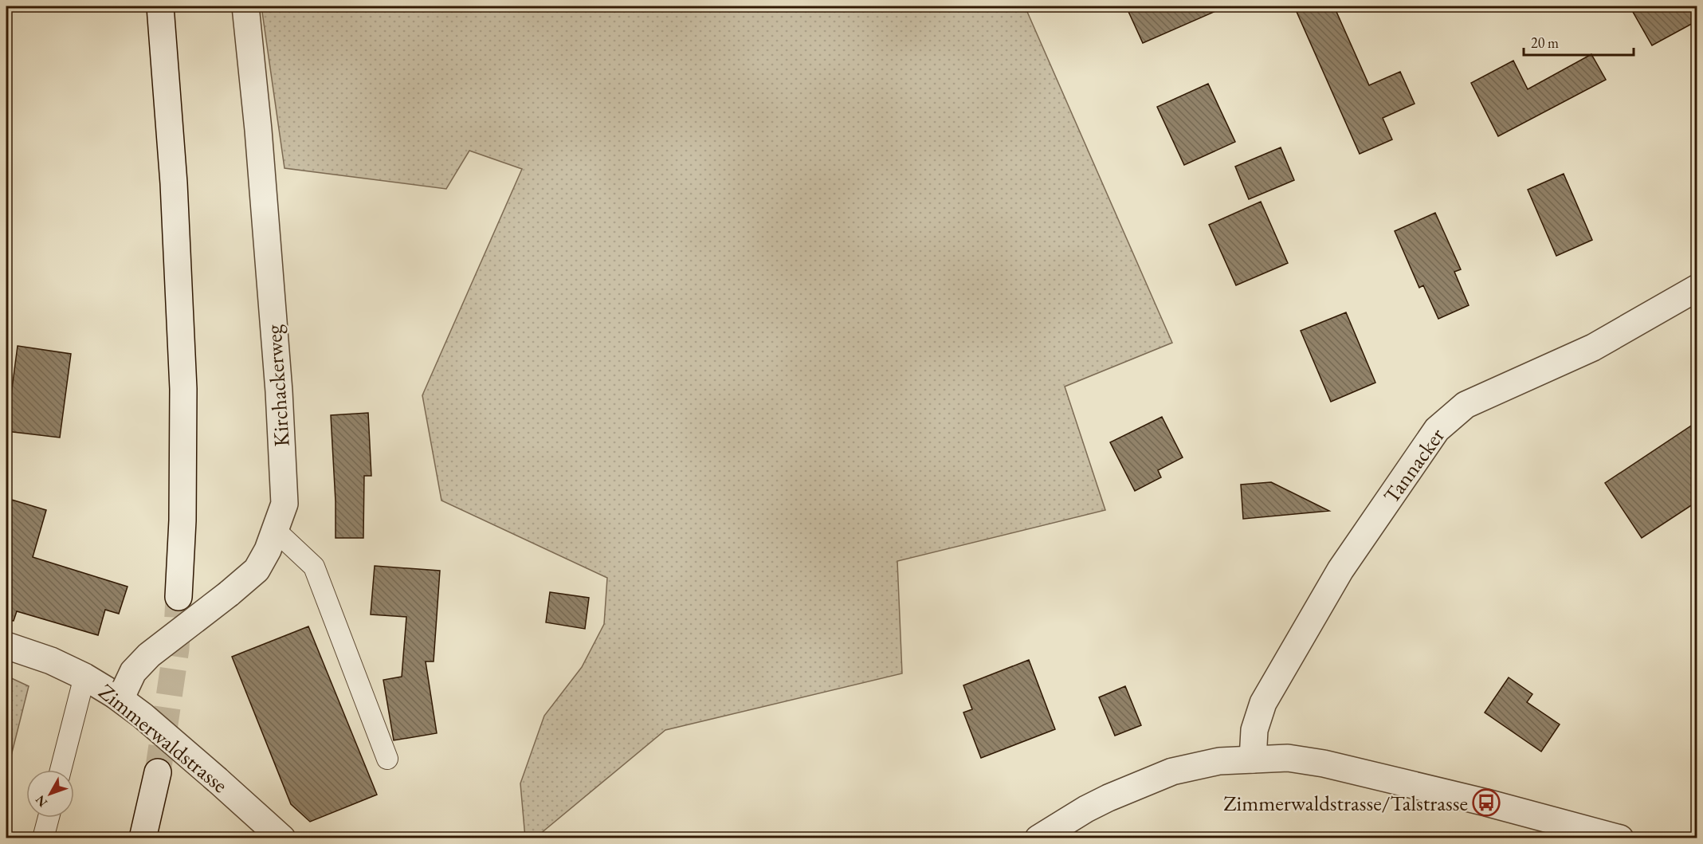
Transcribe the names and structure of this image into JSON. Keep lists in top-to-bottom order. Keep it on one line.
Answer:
{"streets":{"street":["Kirchackerweg","Tannacker","Zimmerwaldstrasse"]},"crossings":[["Kirchackerweg","Zimmerwaldstrasse"]],"places":{"bus stop":["Zimmerwaldstrasse/Talstrasse"]},"scale_bar":"20 m","north":"bottom left"}
